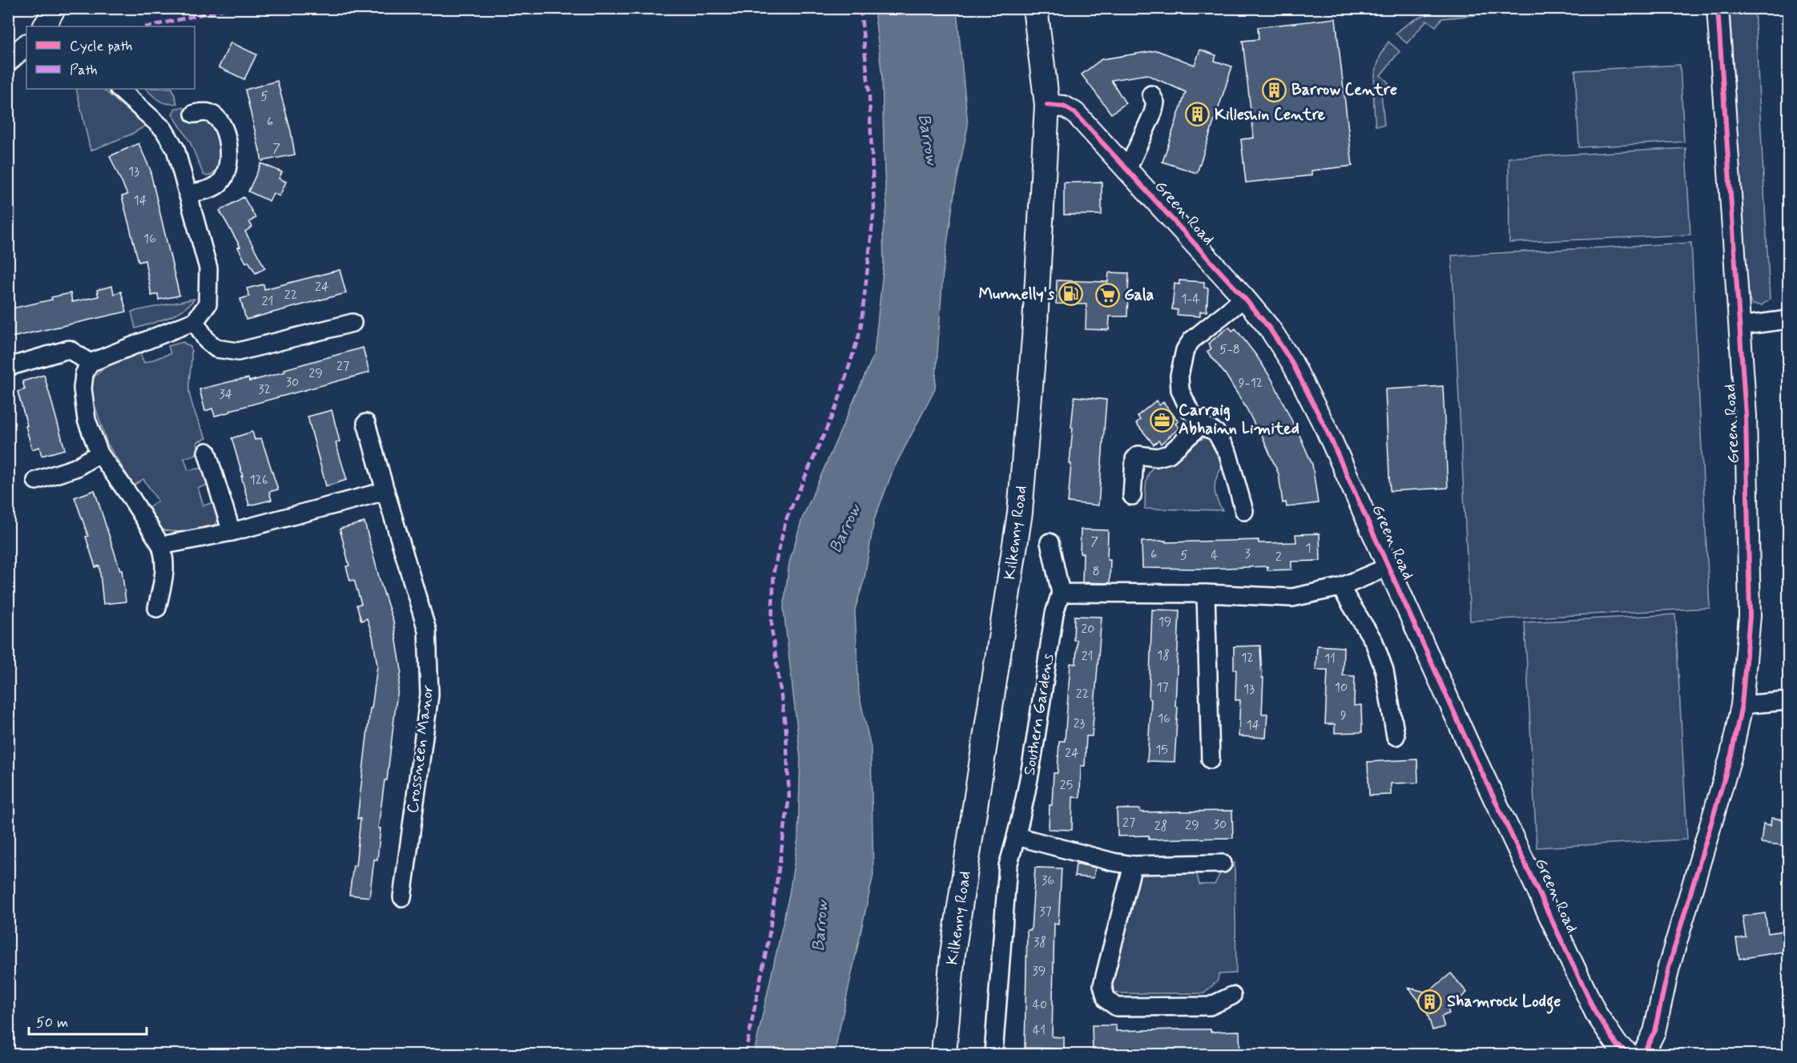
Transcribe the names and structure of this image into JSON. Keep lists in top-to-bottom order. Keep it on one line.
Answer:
{"streets":{"main road":["Kilkenny Road"],"street":["Green Road","Southern Gardens","Crossneen Manor"]},"crossings":[["Green Road","Kilkenny Road"]],"water":["Barrow"],"places":{"building":["Barrow Centre","Killeshin Centre","Shamrock Lodge"],"fuel station":["Munnelly's"],"supermarket":["Gala"],"office":["Carraig Abhainn Limited"]},"house_numbers":["5","6","7","13","14","16","24","22","1-4","21","5-8","27","29","30","9-12","32","34","126","7","1","3","6","5","4","2","8","19","20","18","21","12","11","17","10","13","22","9","16","23","14","15","24","25","27","30","29","28","36","37","38","39","40","41"],"legend":["Cycle path","Path"],"scale_bar":"50 m"}
